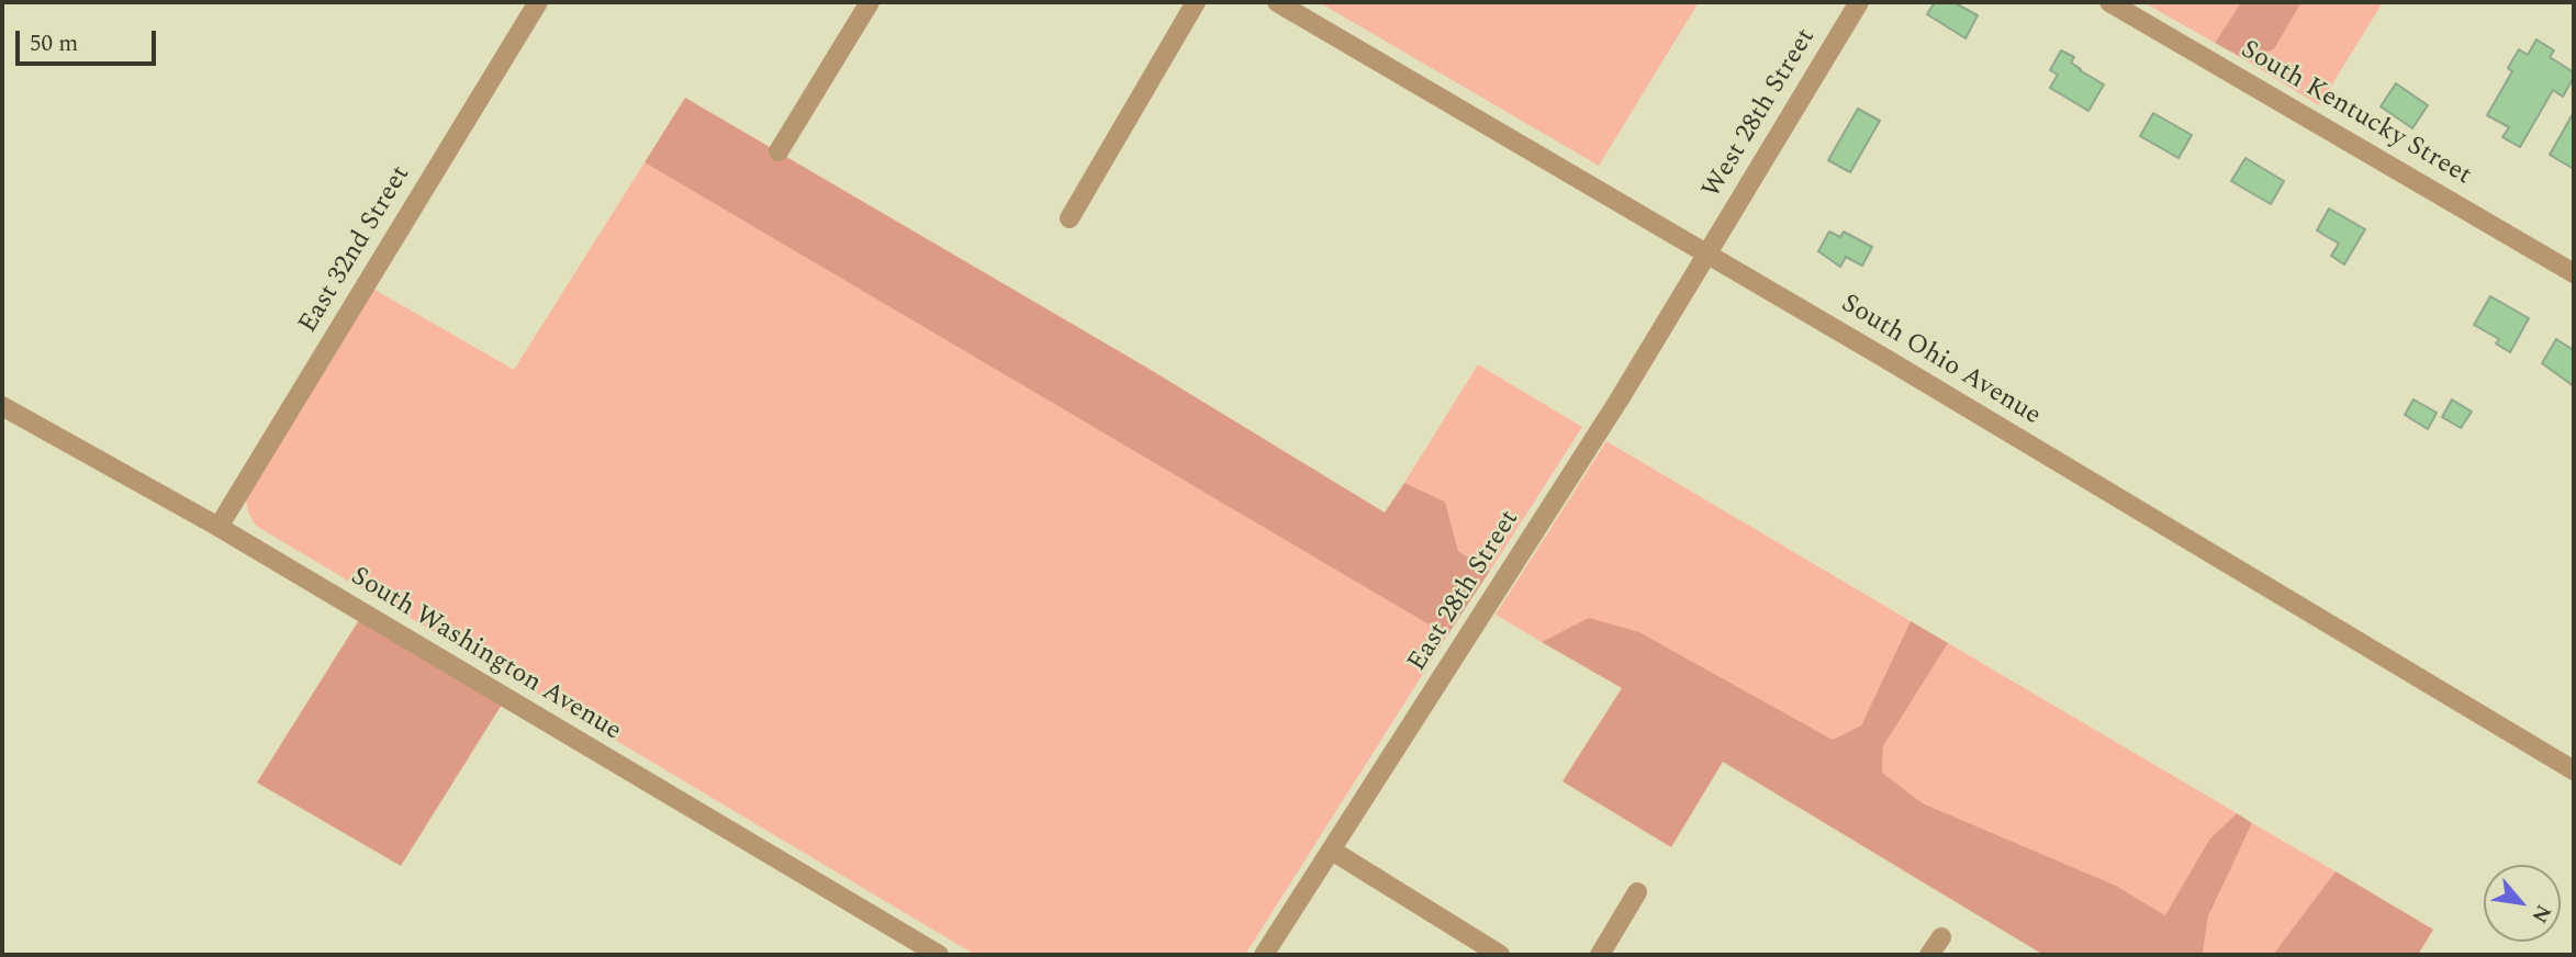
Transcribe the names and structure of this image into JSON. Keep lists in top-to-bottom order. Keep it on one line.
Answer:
{"streets":{"street":["West 28th Street","South Kentucky Street","East 32nd Street","South Ohio Avenue","East 28th Street","South Washington Avenue"]},"crossings":[["West 28th Street","South Ohio Avenue"],["West 28th Street","East 28th Street"],["East 32nd Street","South Washington Avenue"],["South Ohio Avenue","East 28th Street"]],"scale_bar":"50 m","north":"bottom right"}
